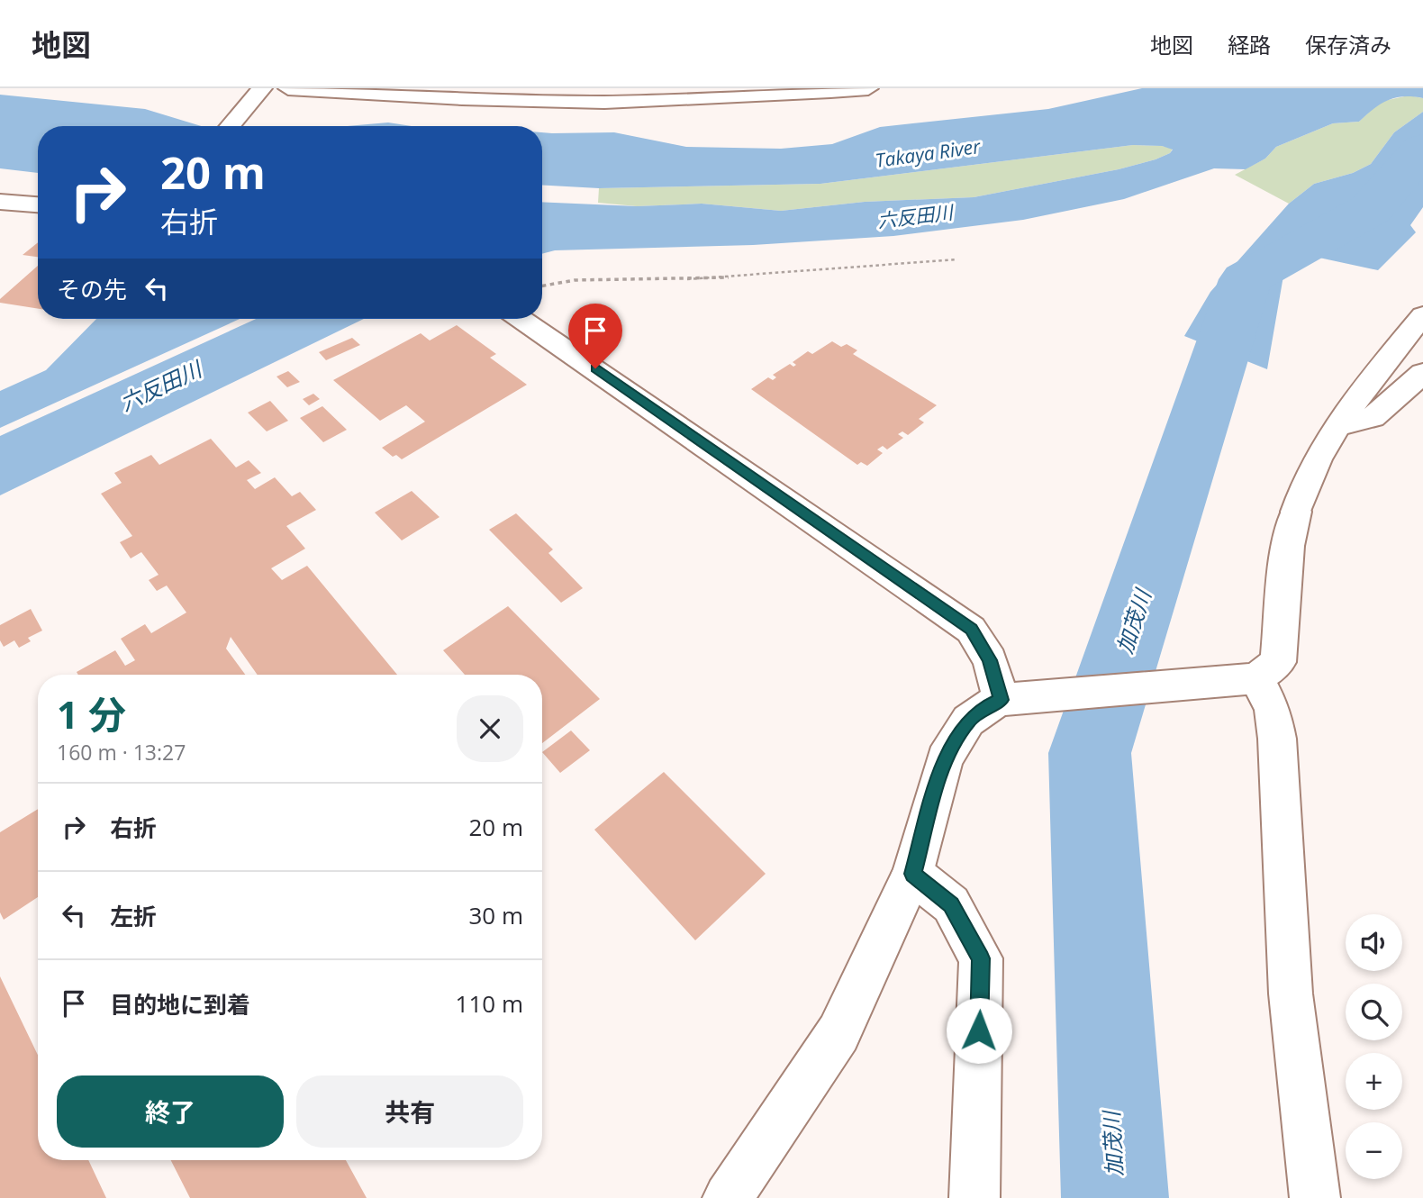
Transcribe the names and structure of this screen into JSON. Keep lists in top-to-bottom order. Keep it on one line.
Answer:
{"water":["Takaya River","六反田川","加茂川"],"page":{"header":"地図","nav":["地図","経路","保存済み"],"turn":["20 m","右折"],"then":"その先","heading":["1 分","160 m · 13:27"],"list":[{"name":"右折","value":"20 m"},{"name":"左折","value":"30 m"},{"name":"目的地に到着","value":"110 m"}],"map_buttons":["+","−"],"buttons":["終了","共有"]}}
